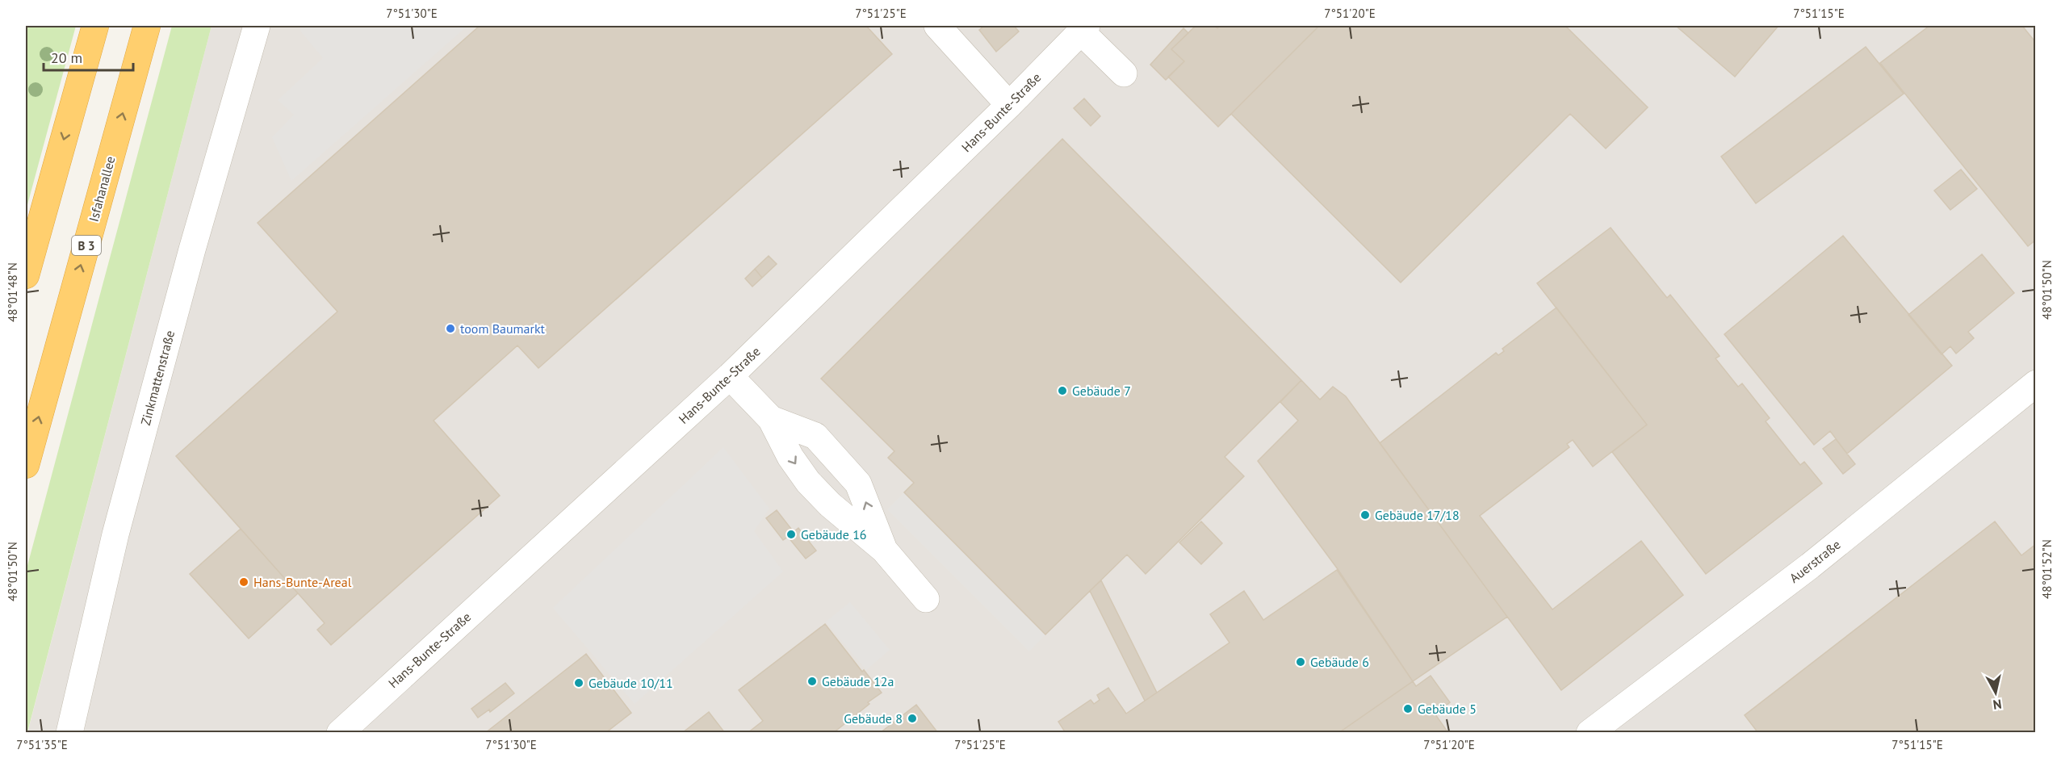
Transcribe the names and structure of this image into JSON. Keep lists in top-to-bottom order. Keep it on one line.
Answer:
{"streets":{"highway":["Isfahanallee","B 3"],"street":["Hans-Bunte-Straße","Zinkmattenstraße","Auerstraße"]},"places":["toom Baumarkt","Gebäude 7","Gebäude 17/18","Gebäude 16","Hans-Bunte-Areal","Gebäude 6","Gebäude 12a","Gebäude 10/11","Gebäude 5","Gebäude 8"],"scale_bar":"20 m","north":"bottom","coordinates":["7°51'30\"E","7°51'25\"E","7°51'20\"E","7°51'15\"E","48°01'50\"N","48°01'48\"N","48°01'52\"N","7°51'35\"E"]}
